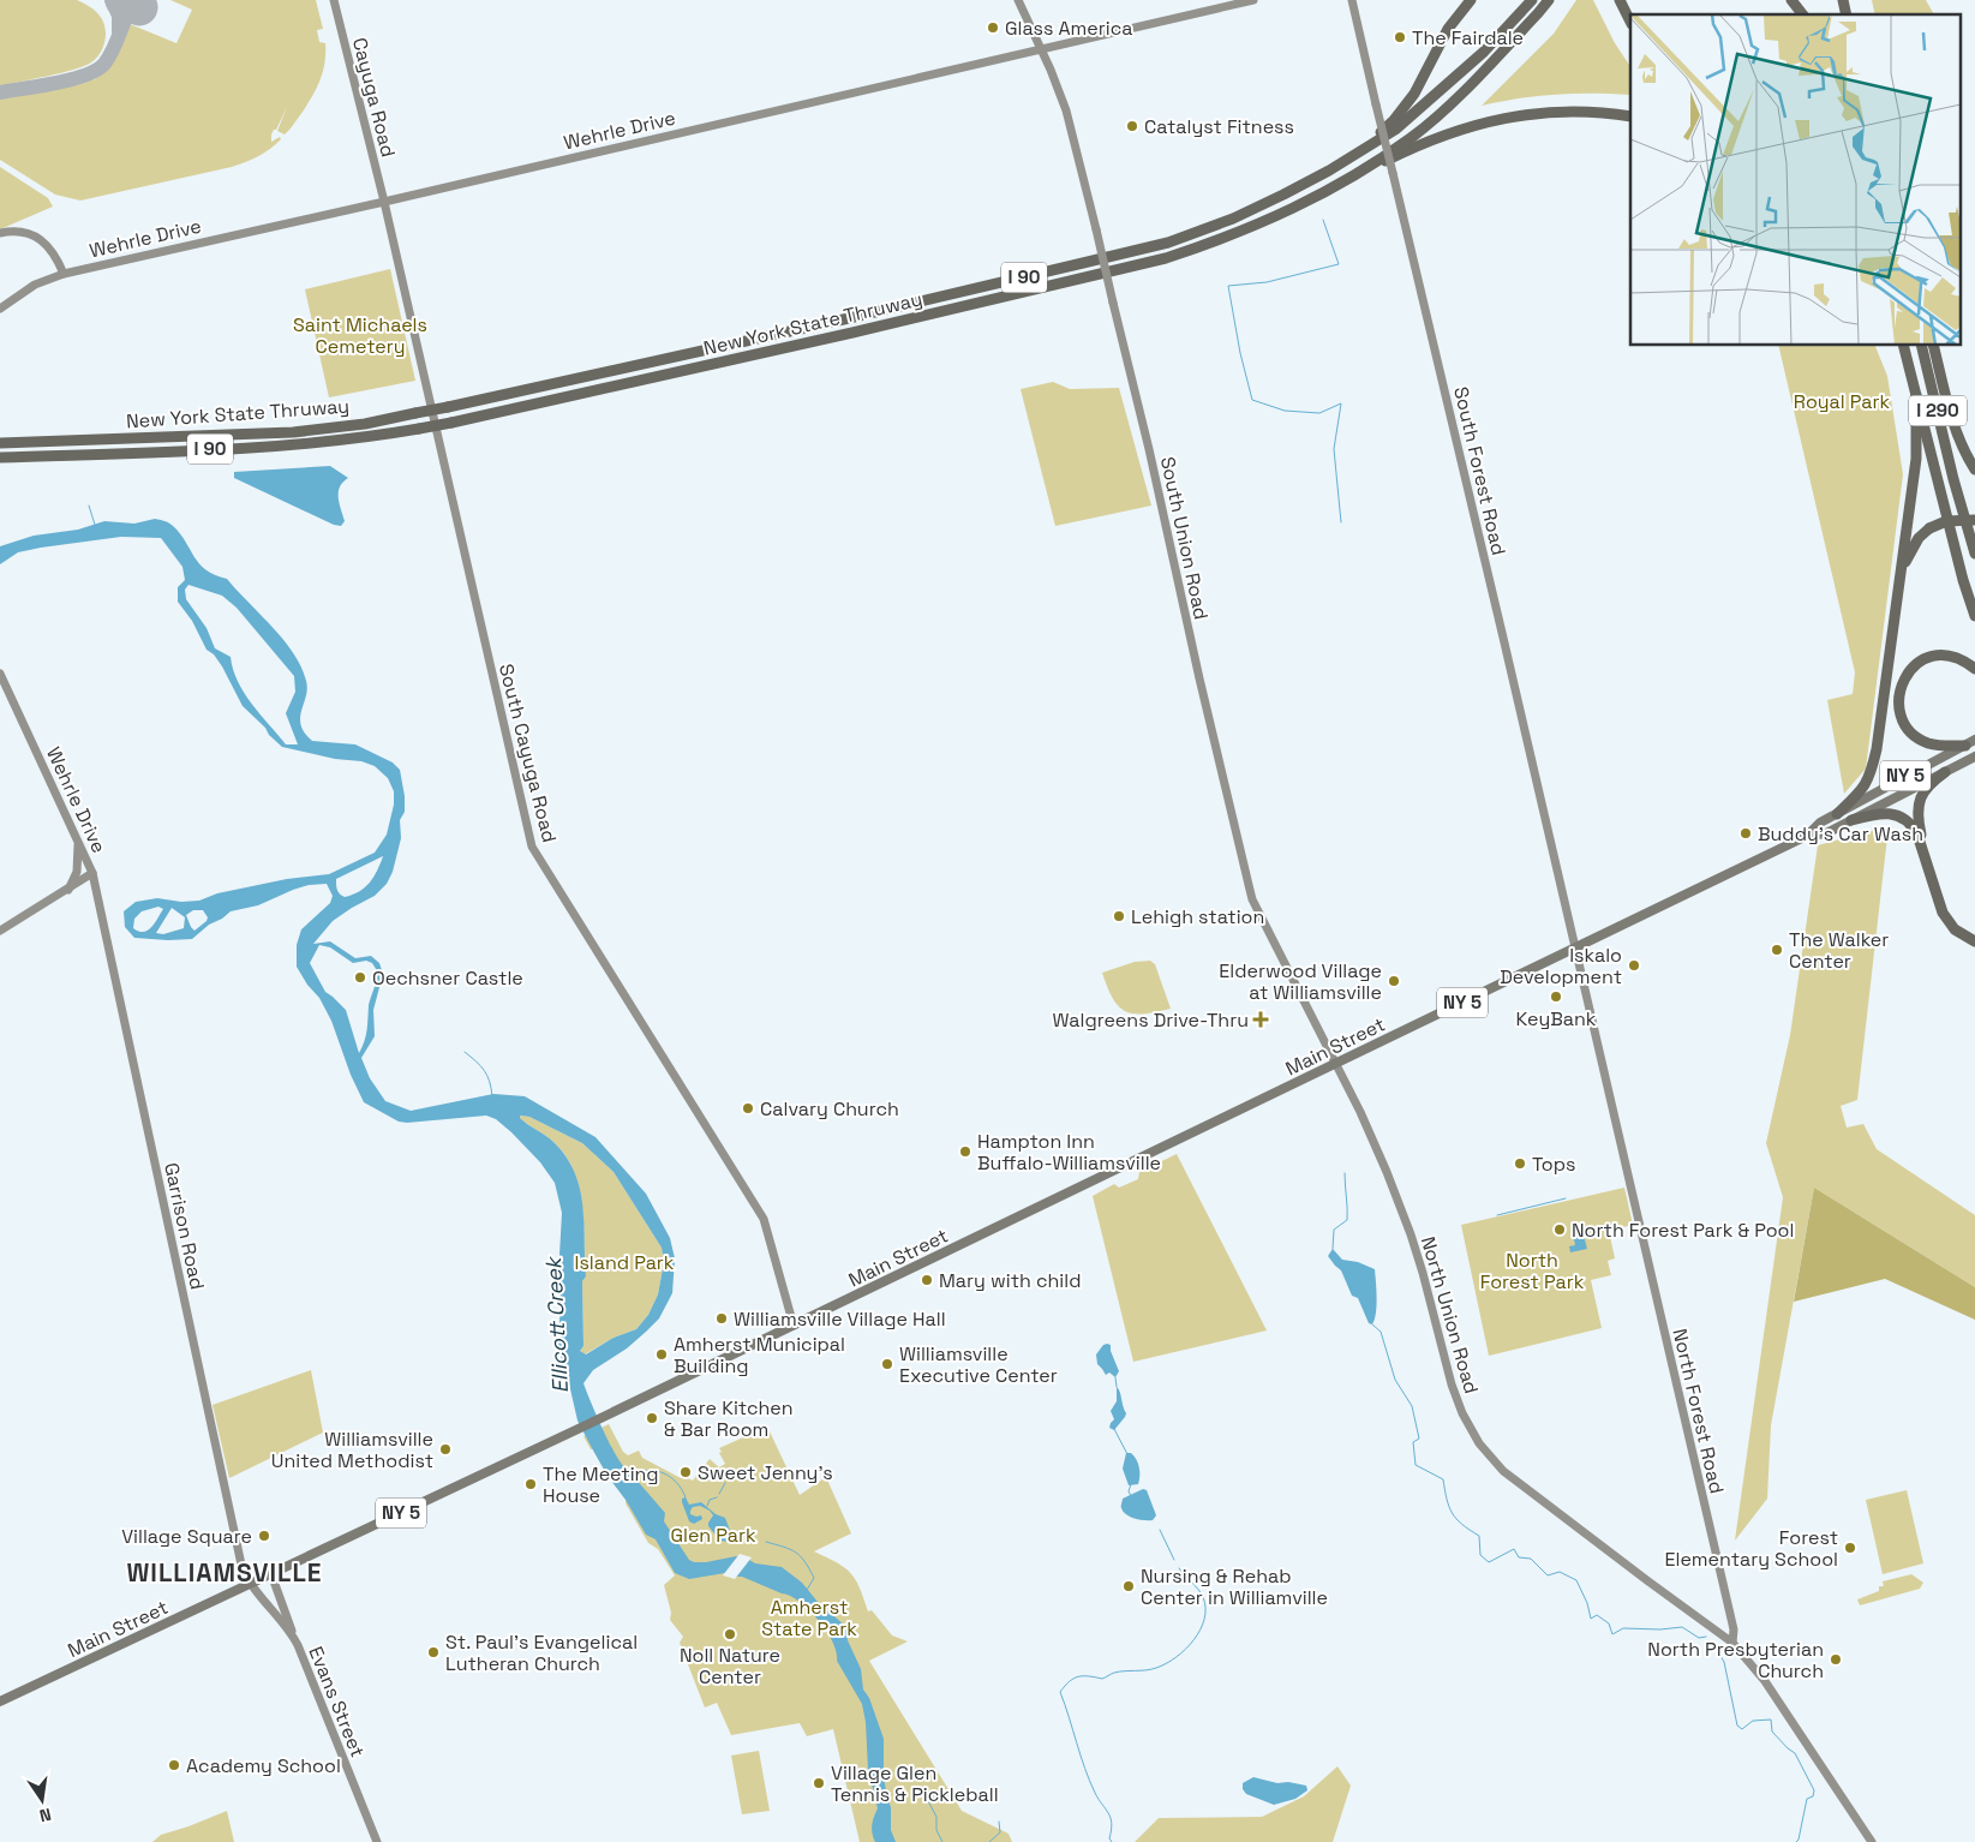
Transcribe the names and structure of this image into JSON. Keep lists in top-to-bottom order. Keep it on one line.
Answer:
{"streets":{"highway":["I 90","New York State Thruway","I 290"],"main road":["NY 5","Main Street"],"street":["Cayuga Road","Wehrle Drive","South Forest Road","South Union Road","South Cayuga Road","Garrison Road","North Union Road","North Forest Road","Evans Street"]},"crossings":[["Cayuga Road","Wehrle Drive"],["Cayuga Road","South Cayuga Road"],["Wehrle Drive","South Union Road"],["Wehrle Drive","South Cayuga Road"],["Wehrle Drive","Garrison Road"],["South Forest Road","Main Street"],["South Forest Road","North Forest Road"],["South Union Road","Main Street"],["South Union Road","North Union Road"],["South Cayuga Road","Main Street"],["Main Street","Garrison Road"],["Main Street","North Union Road"],["Main Street","North Forest Road"],["Main Street","Evans Street"],["Garrison Road","Evans Street"],["North Union Road","North Forest Road"]],"districts":["WILLIAMSVILLE"],"water":["Ellicott Creek"],"parks":["Saint Michaels Cemetery","Royal Park","North Forest Park","Island Park","Glen Park","Amherst State Park"],"places":{"other":["Glass America","The Fairdale","Catalyst Fitness","Buddy's Car Wash","Lehigh station","The Walker Center","Iskalo Development","Oechsner Castle","Elderwood Village at Williamsville","KeyBank","Calvary Church","Hampton Inn Buffalo-Williamsville","Tops","North Forest Park & Pool","Mary with child","Williamsville Village Hall","Amherst Municipal Building","Williamsville Executive Center","Share Kitchen & Bar Room","Williamsville United Methodist","Sweet Jenny's","The Meeting House","Village Square","Forest Elementary School","Nursing & Rehab Center in Williamville","Noll Nature Center","St. Paul's Evangelical Lutheran Church","North Presbyterian Church","Academy School","Village Glen Tennis & Pickleball"],"health":["Walgreens Drive-Thru"]},"north":"bottom"}
